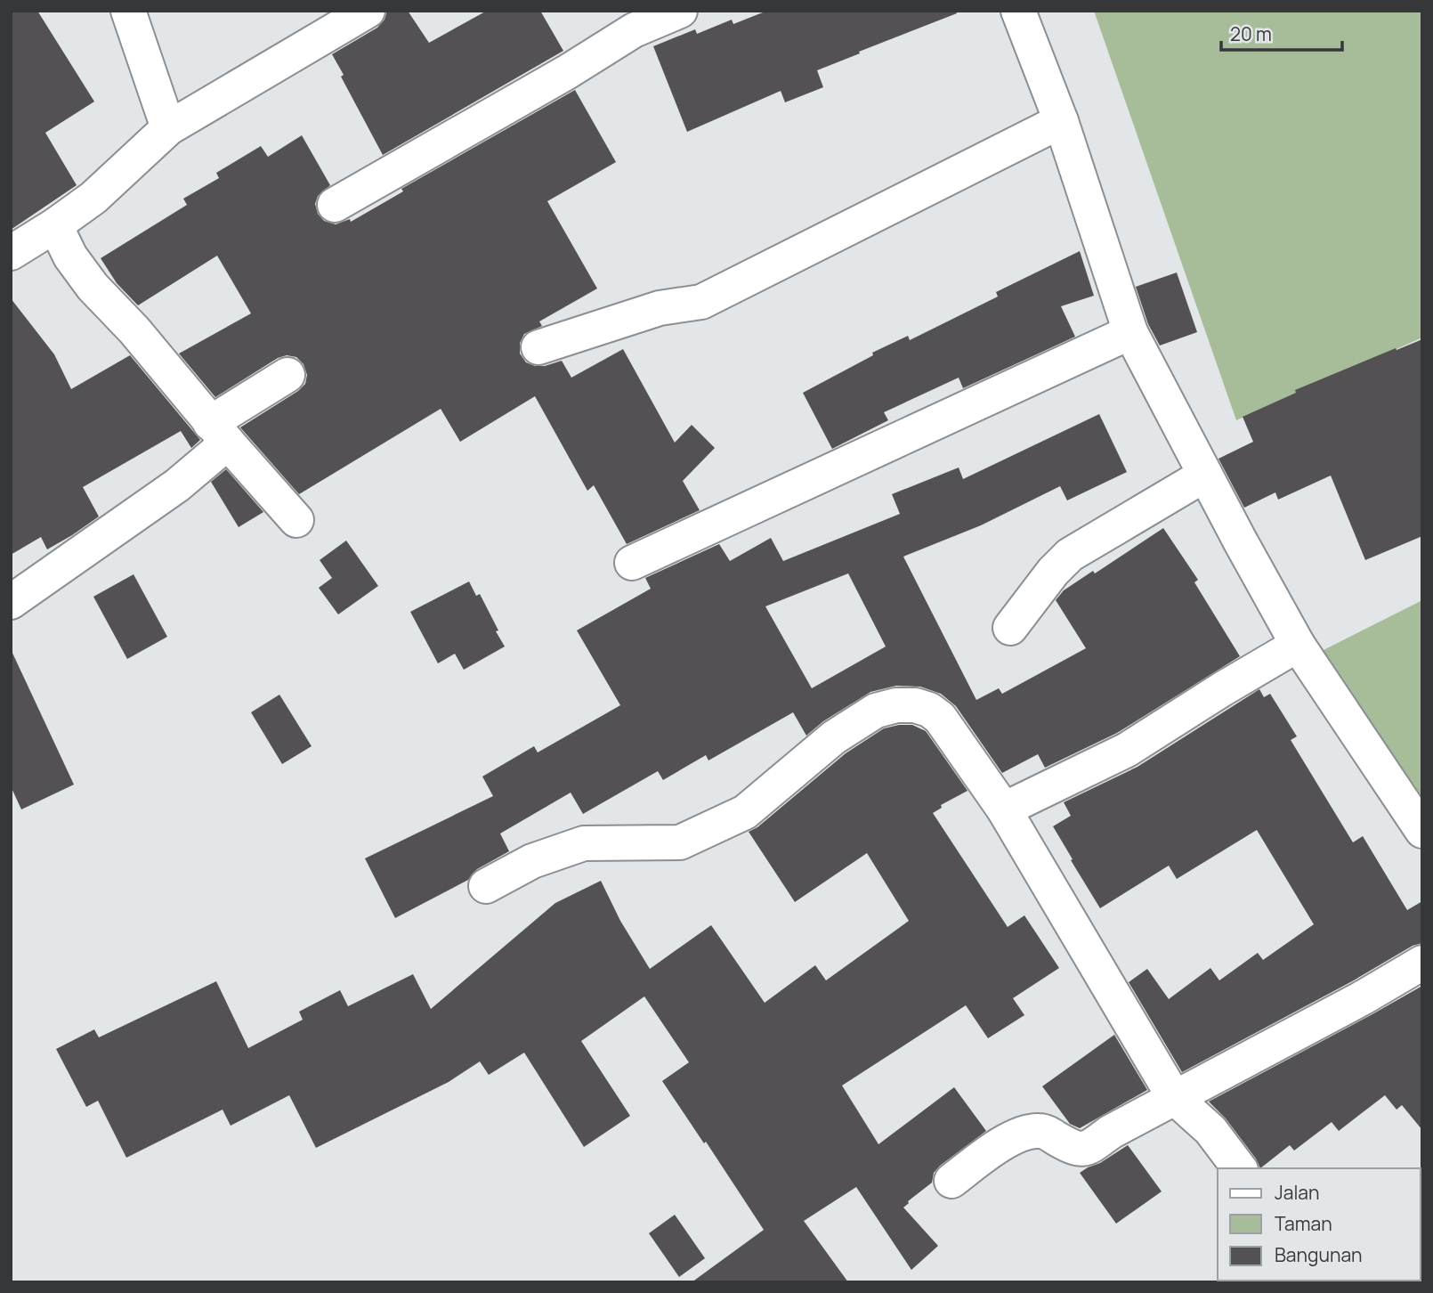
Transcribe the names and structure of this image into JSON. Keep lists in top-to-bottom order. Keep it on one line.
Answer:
{"legend":["Jalan","Taman","Bangunan"],"scale_bar":"20 m"}
